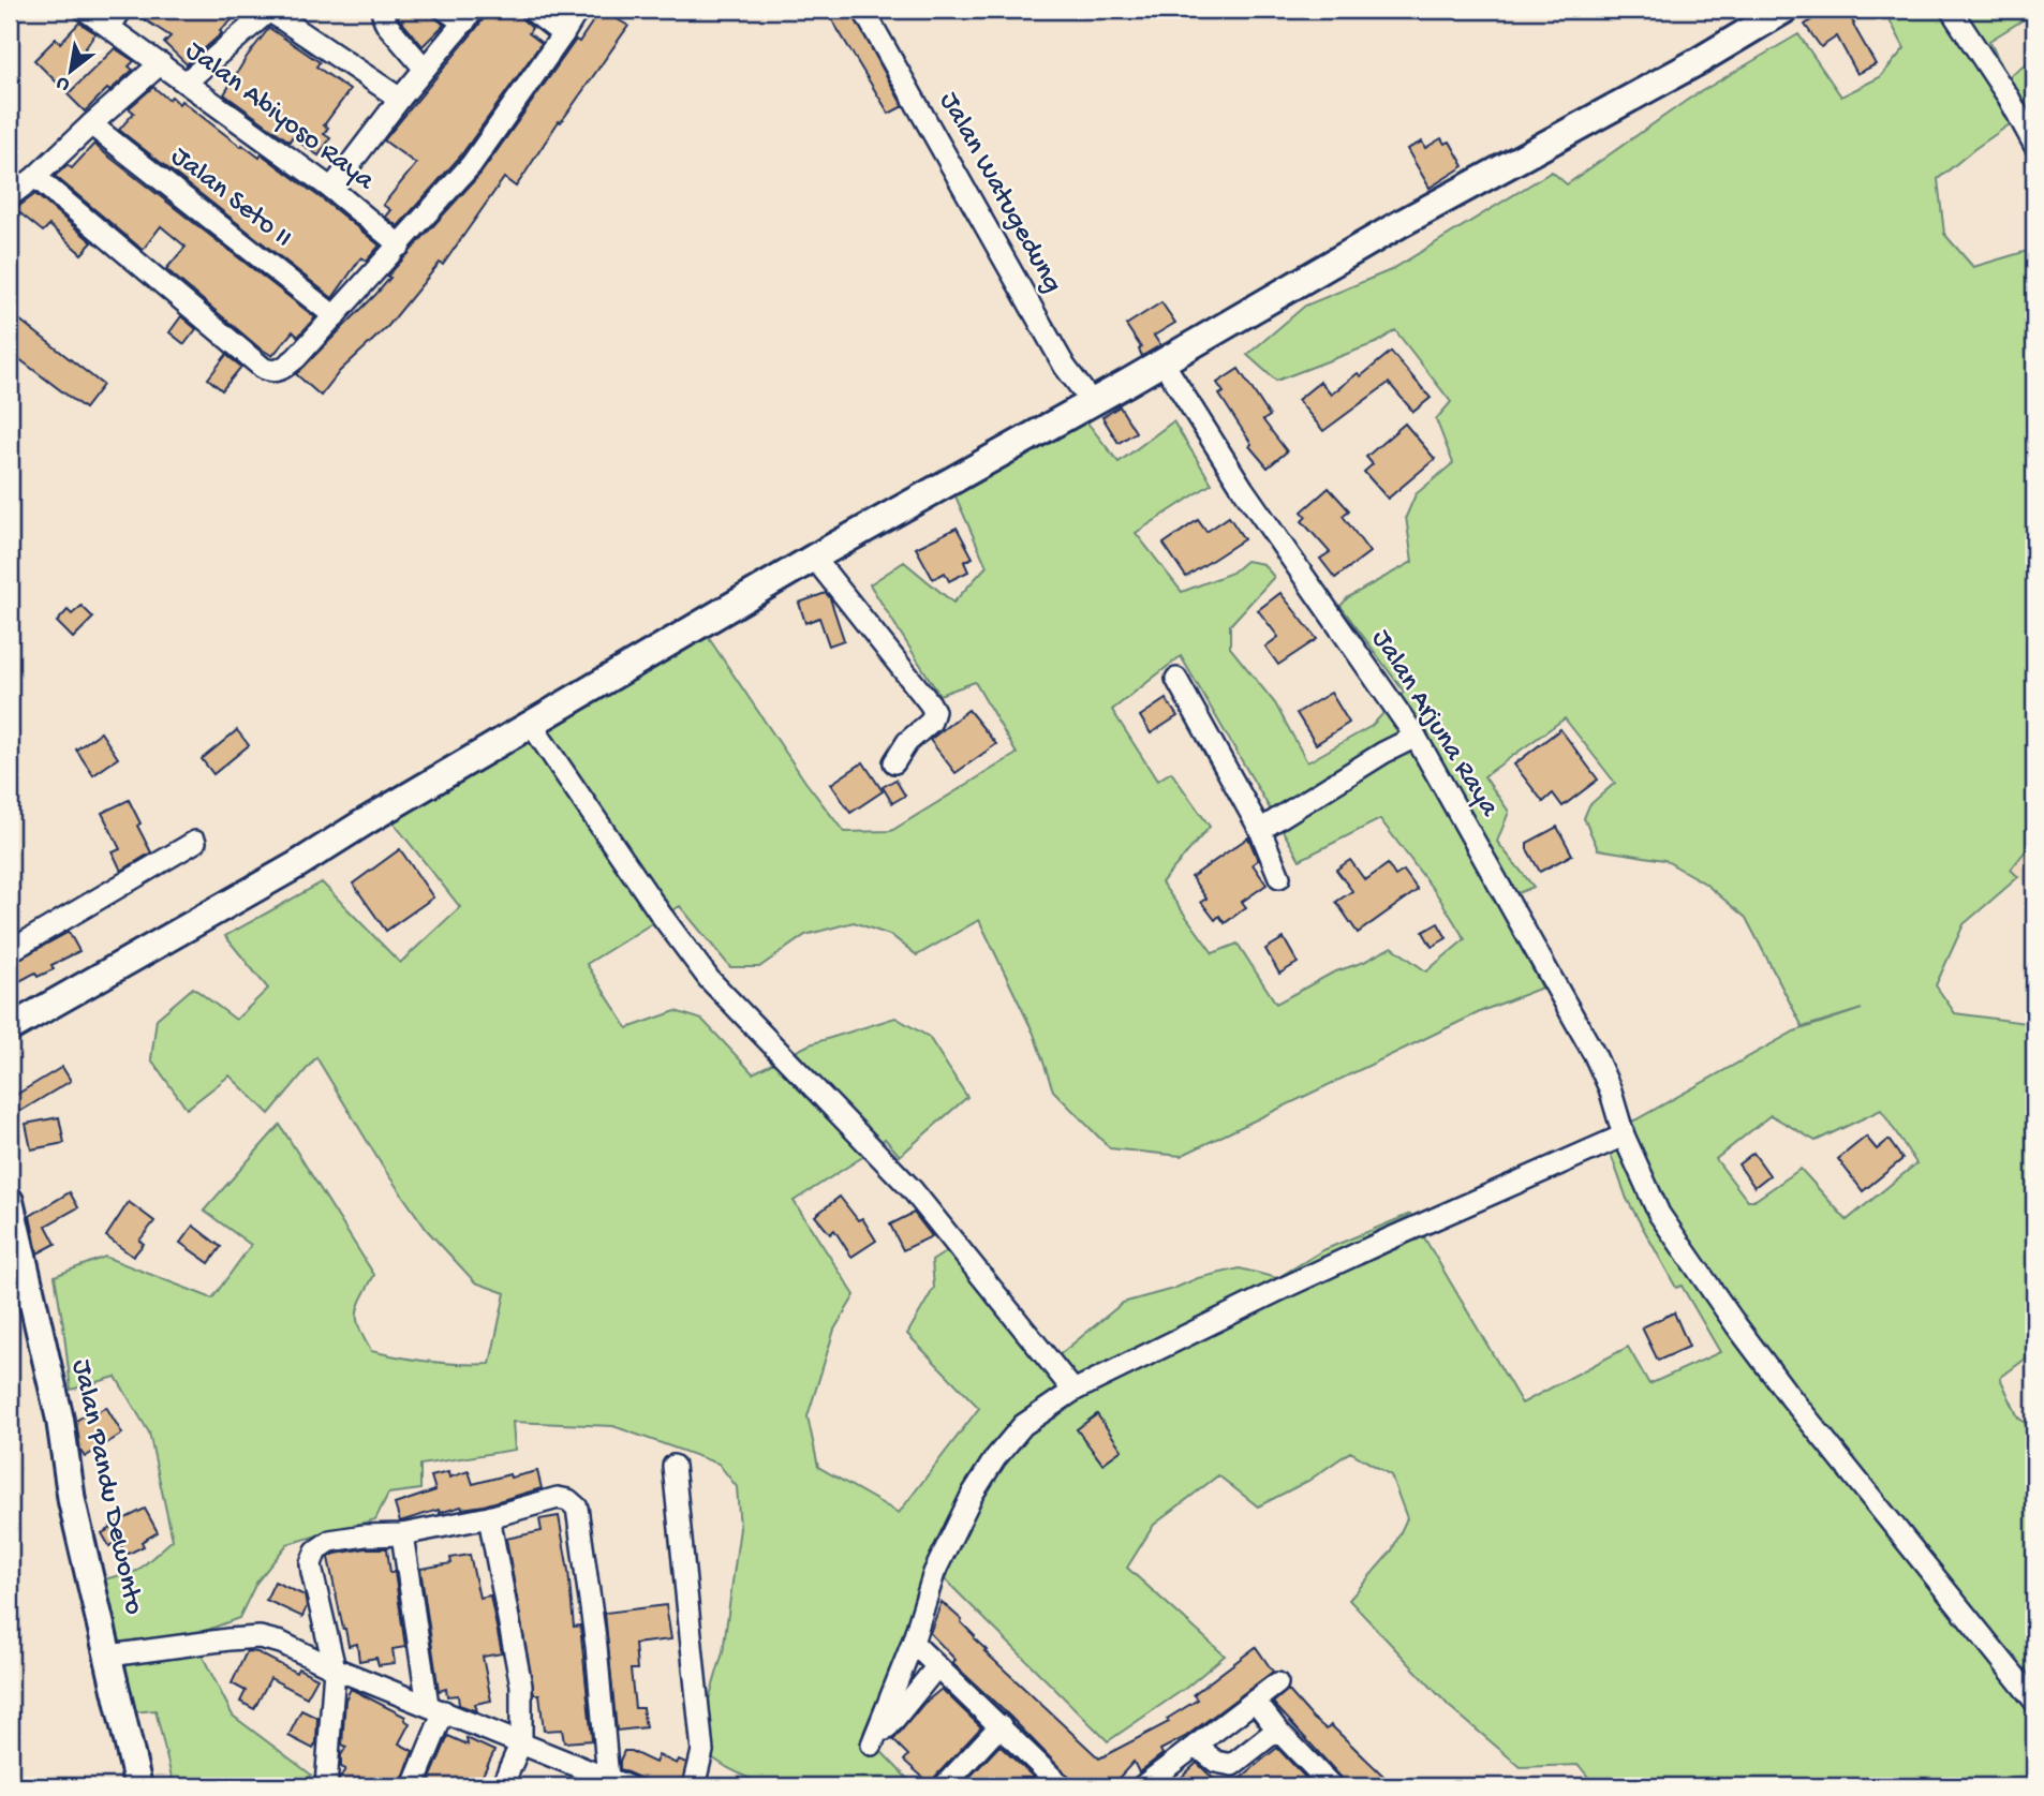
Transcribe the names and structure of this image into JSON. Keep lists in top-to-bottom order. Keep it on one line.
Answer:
{"streets":{"street":["Jalan Abiyoso Raya","Jalan Watugedung","Jalan Seto II","Jalan Arjuna Raya","Jalan Pandu Dewonto"]},"north":"bottom left"}
